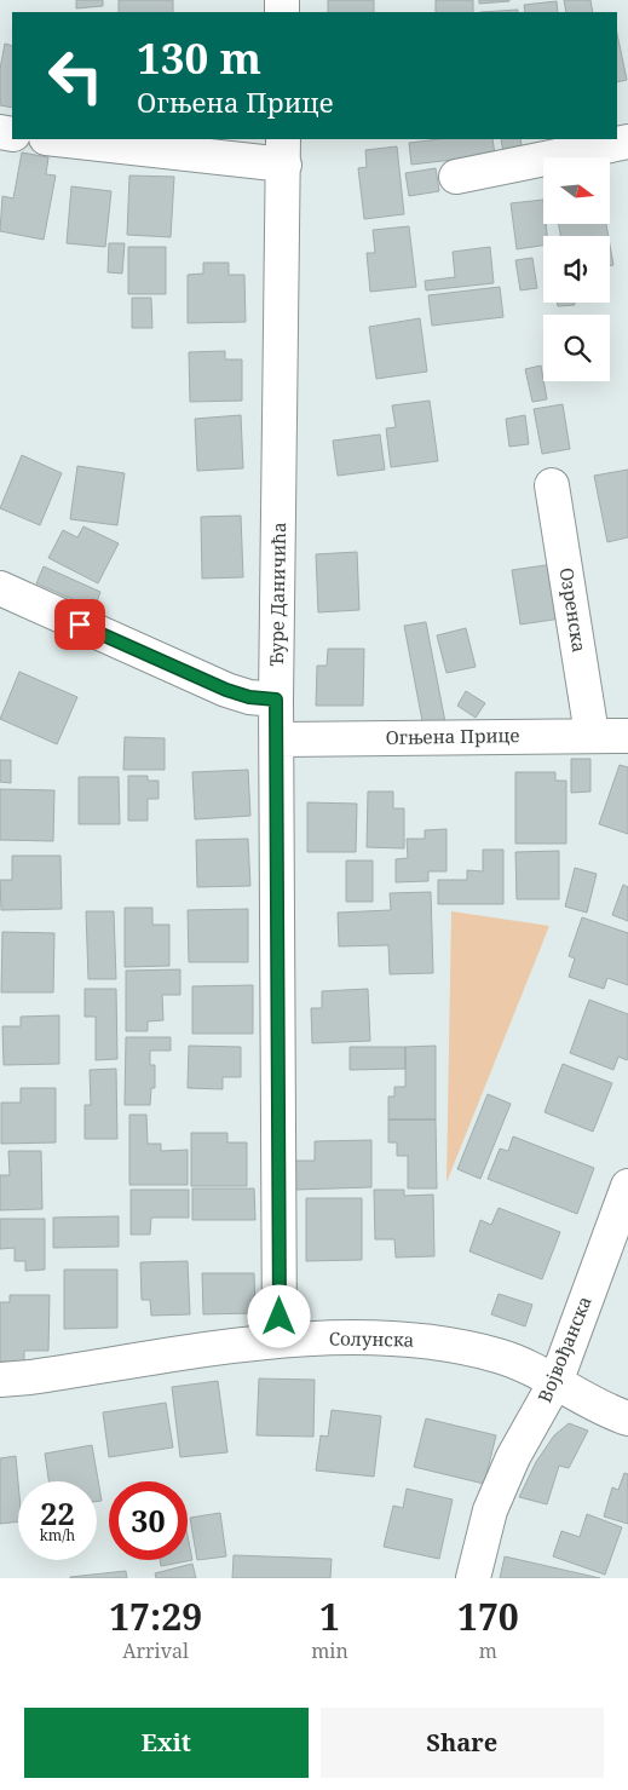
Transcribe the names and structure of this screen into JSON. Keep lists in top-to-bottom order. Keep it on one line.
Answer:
{"streets":{"street":["Ђуре Даничића","Озренска","Огњена Прице","Солунска","Војвођанска"]},"crossings":[["Ђуре Даничића","Огњена Прице"],["Ђуре Даничића","Солунска"],["Озренска","Огњена Прице"],["Солунска","Војвођанска"]],"north":"right","page":{"turn":["130 m","Огњена Прице"],"speed":"22 km/h","limit":"30","eta":["17:29","Arrival","1","min","170","m"],"buttons":["Exit","Share"]}}
